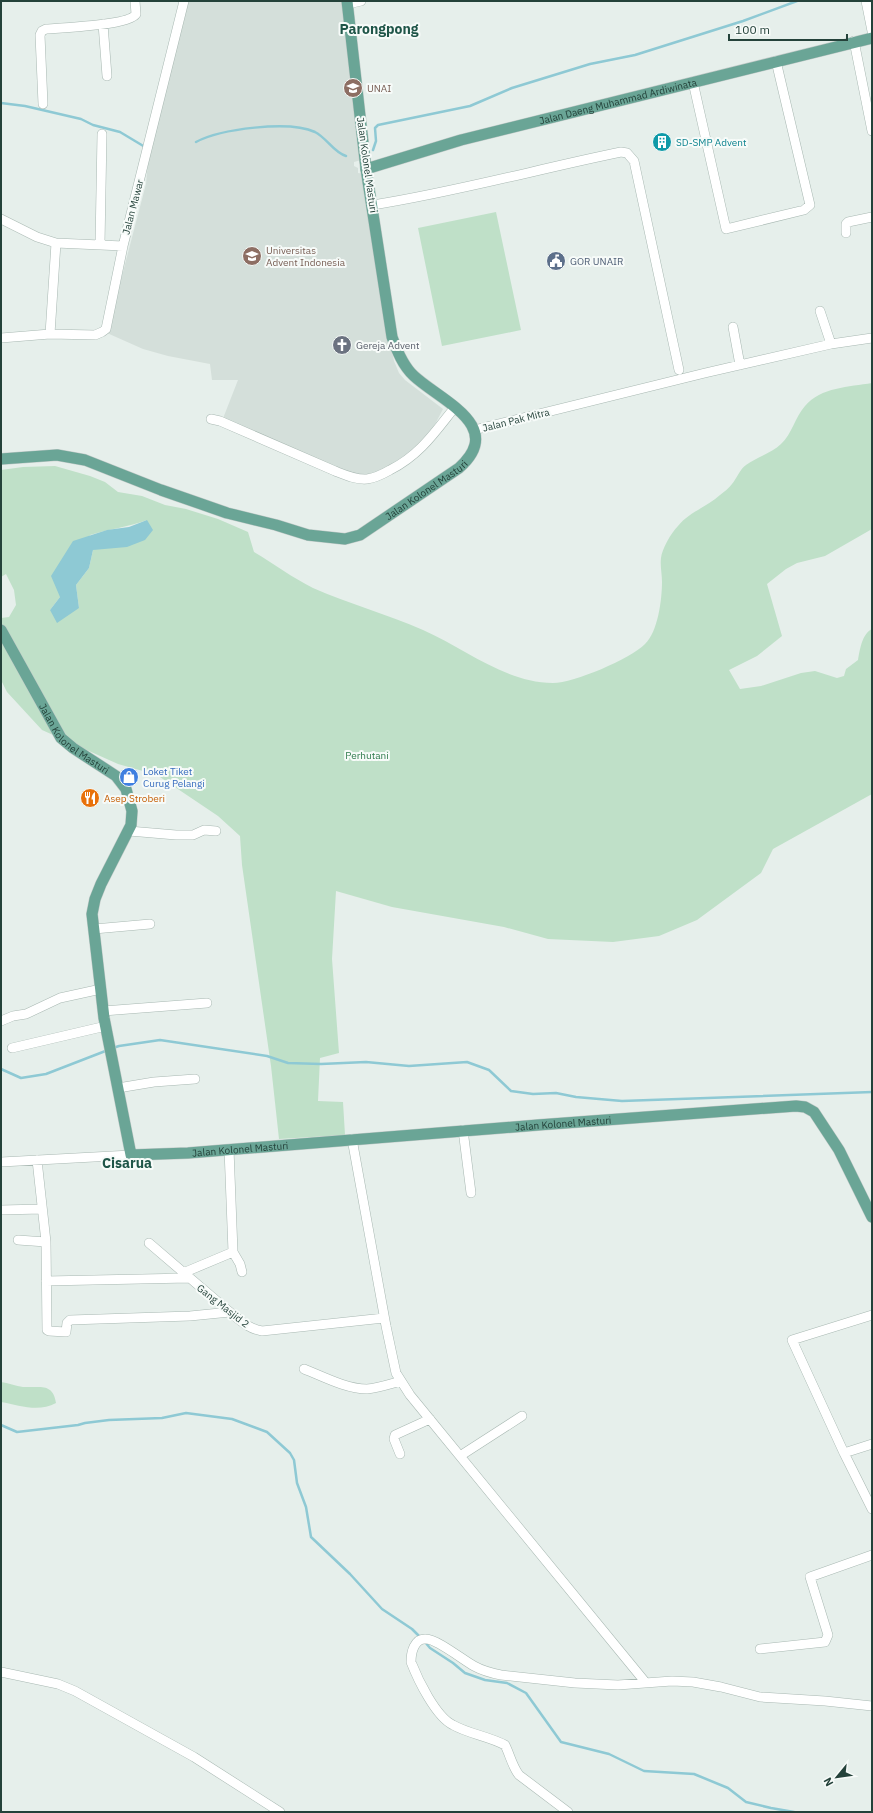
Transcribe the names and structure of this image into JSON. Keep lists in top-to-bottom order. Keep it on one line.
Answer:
{"streets":{"main road":["Jalan Daeng Muhammad Ardiwinata","Jalan Kolonel Masturi"],"street":["Jalan Mawar","Jalan Pak Mitra","Gang Masjid 2"]},"crossings":[["Jalan Daeng Muhammad Ardiwinata","Jalan Kolonel Masturi"],["Jalan Kolonel Masturi","Jalan Pak Mitra"]],"districts":["Parongpong","Cisarua"],"parks":["Perhutani"],"places":{"school or university":["UNAI","Universitas Advent Indonesia"],"building":["SD-SMP Advent"],"public building":["GOR UNAIR"],"church":["Gereja Advent"],"shop":["Loket Tiket Curug Pelangi"],"restaurant":["Asep Stroberi"]},"scale_bar":"100 m","north":"bottom left"}
